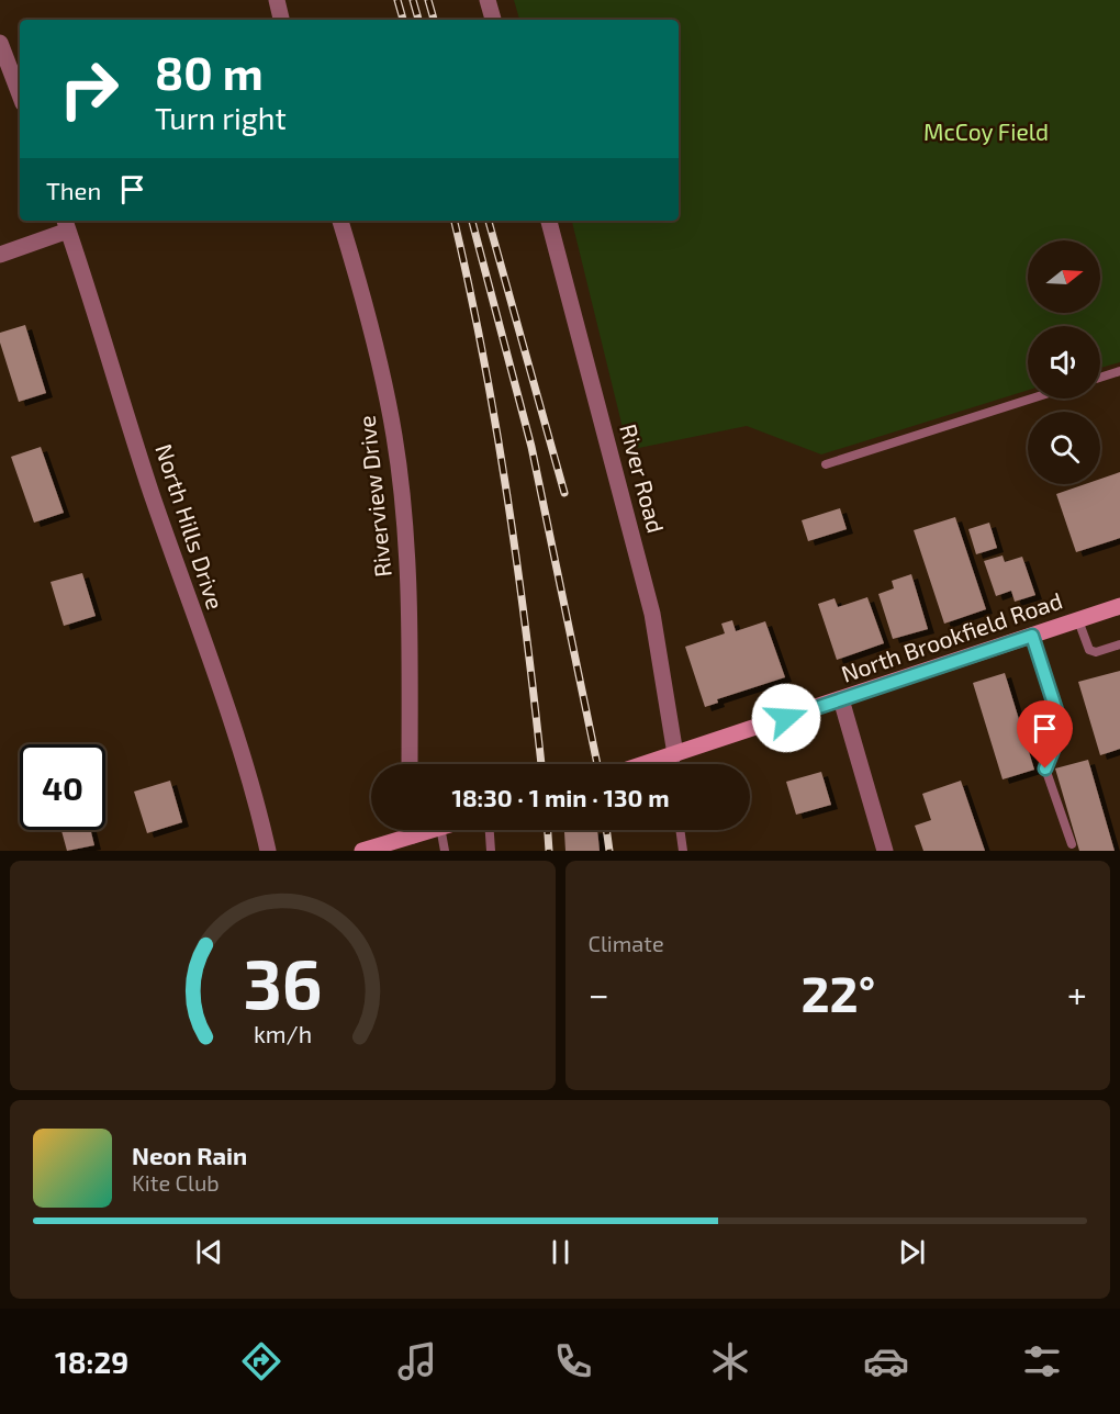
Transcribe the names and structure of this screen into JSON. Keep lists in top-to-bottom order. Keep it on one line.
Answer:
{"streets":{"street":["River Road","Riverview Drive","North Hills Drive","North Brookfield Road"]},"crossings":[["River Road","North Brookfield Road"]],"parks":["McCoy Field"],"north":"right","page":{"turn":["80 m","Turn right"],"then":"Then","limit":"40","trip":"18:30 · 1 min · 130 m","tile":"Climate","heat":["−","22°","+"],"song":["Neon Rain","Kite Club"],"tabs":"18:29","gauge":["36","km/h"]}}
